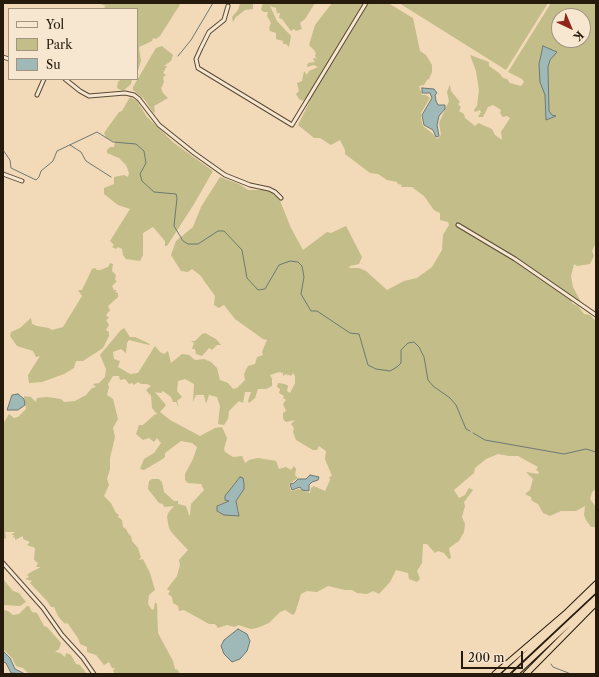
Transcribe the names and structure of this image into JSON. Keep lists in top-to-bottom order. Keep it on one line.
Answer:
{"legend":["Yol","Park","Su"],"scale_bar":"200 m","north":"bottom right"}
